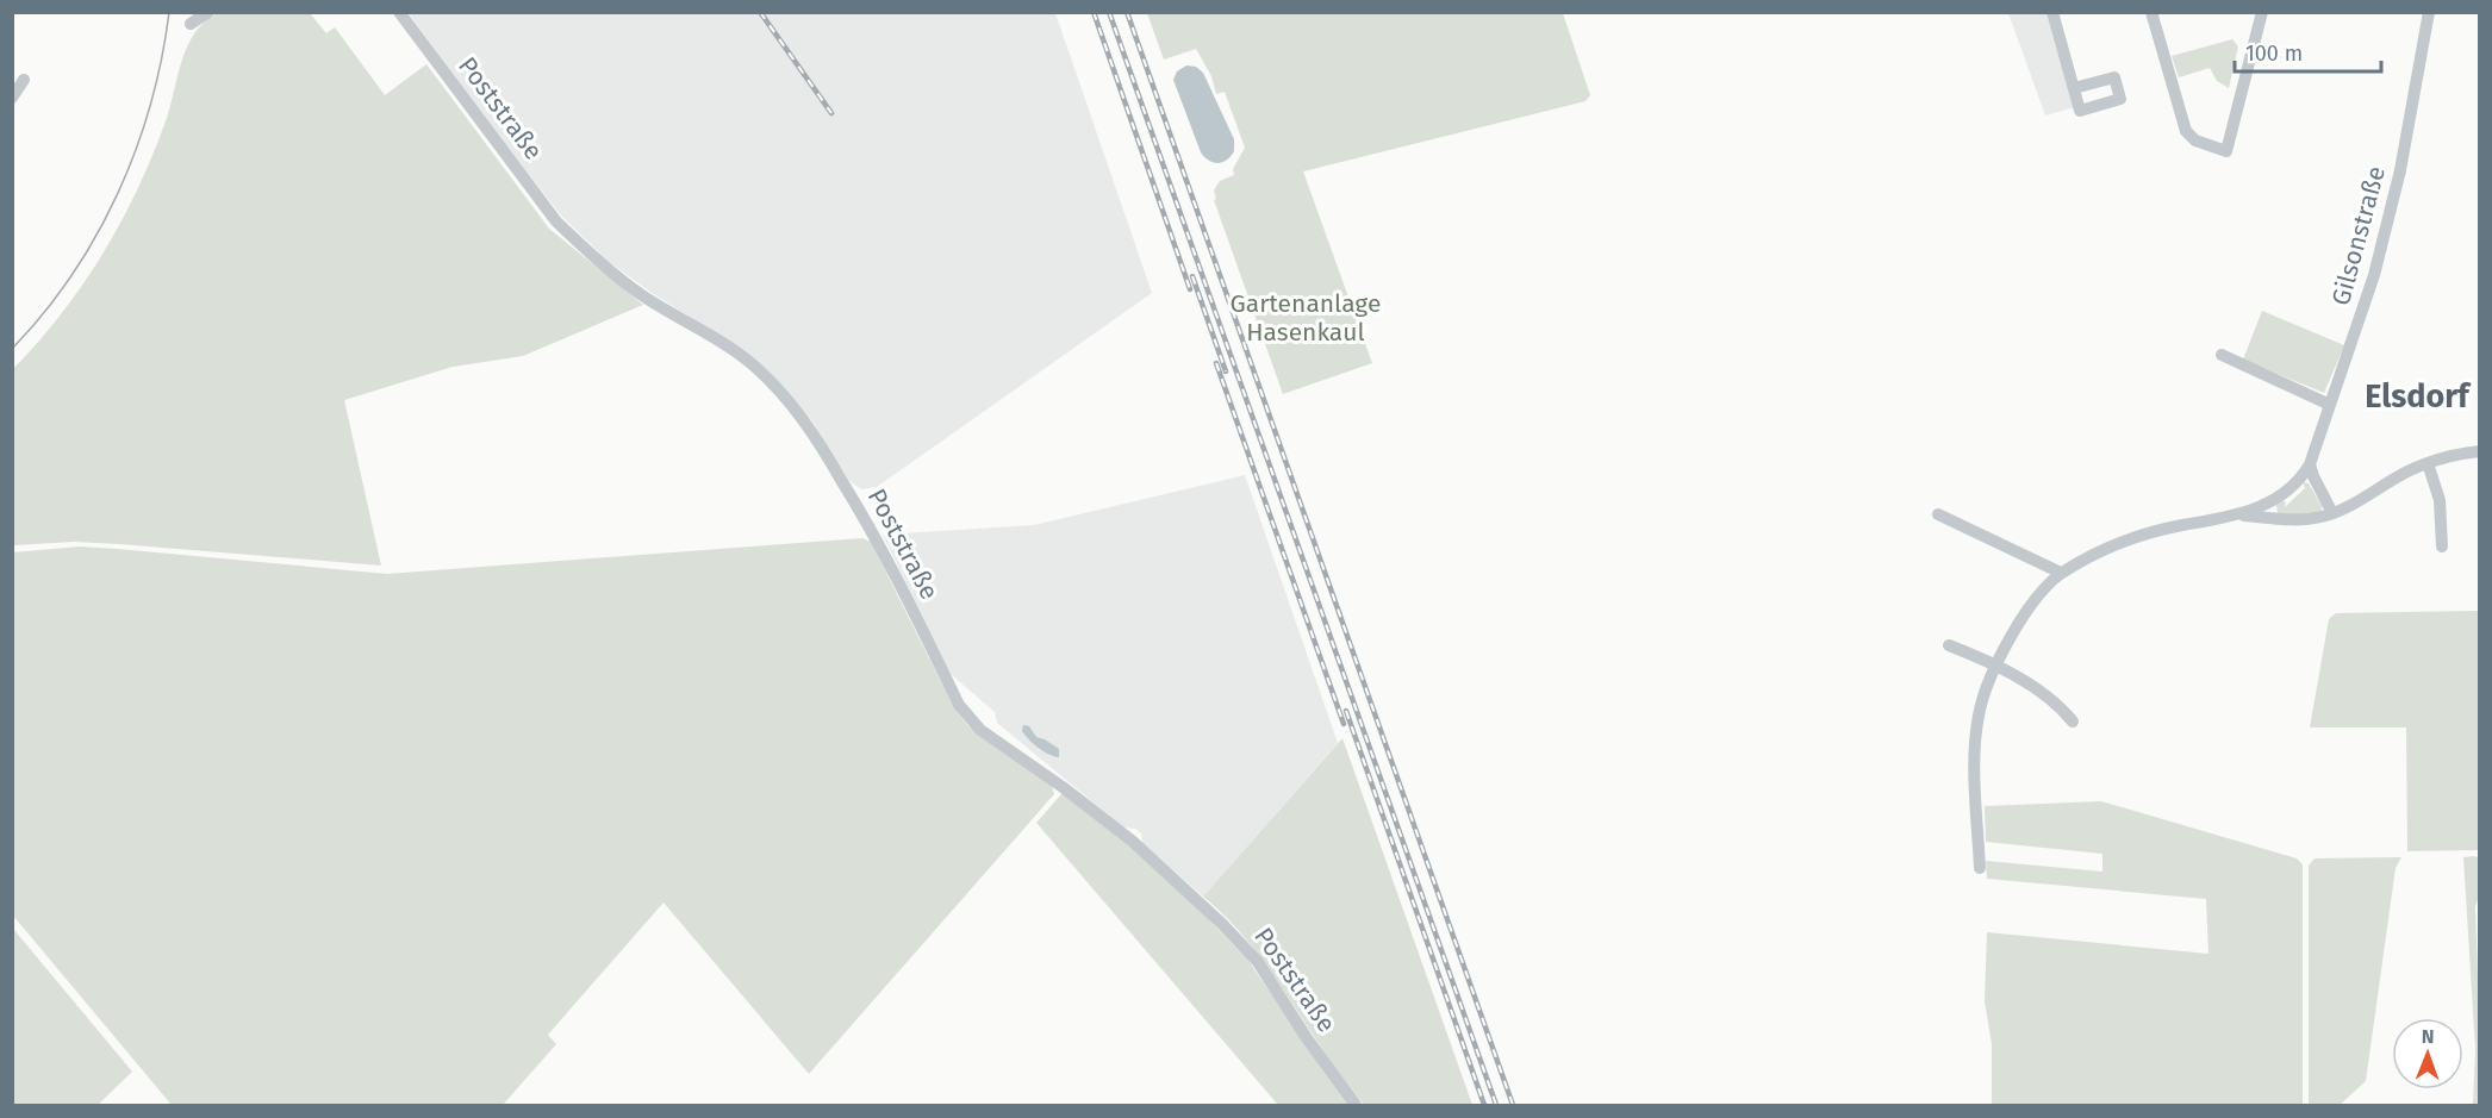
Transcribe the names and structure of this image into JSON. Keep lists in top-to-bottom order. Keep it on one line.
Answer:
{"streets":{"street":["Poststraße","Gilsonstraße"]},"districts":["Elsdorf"],"parks":["Gartenanlage Hasenkaul"],"scale_bar":"100 m","north":"top"}
